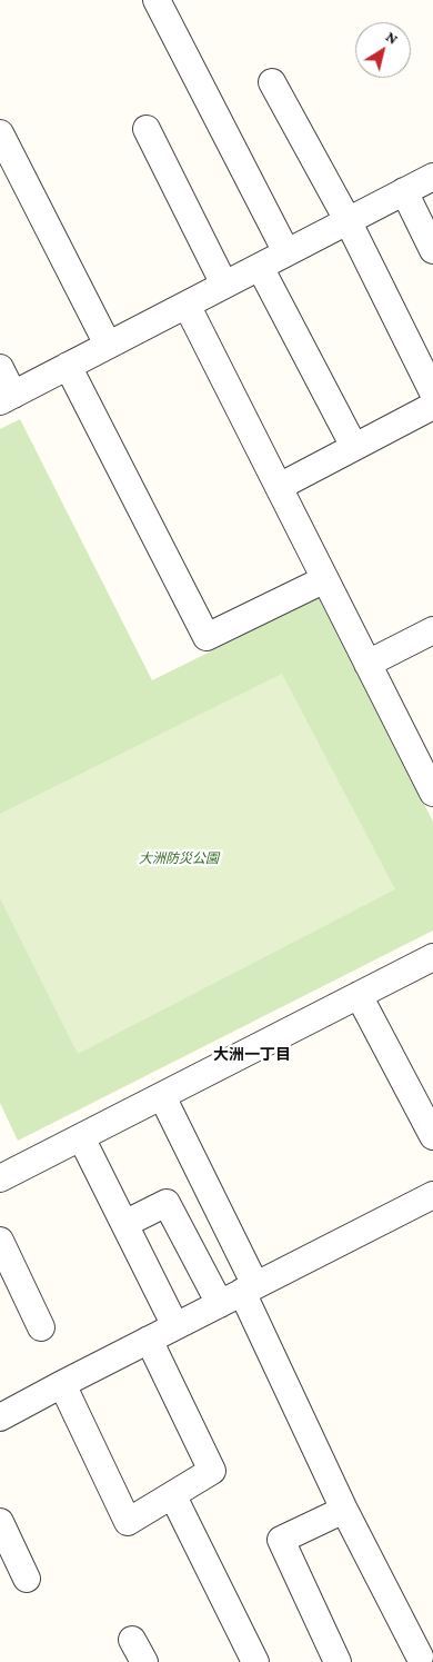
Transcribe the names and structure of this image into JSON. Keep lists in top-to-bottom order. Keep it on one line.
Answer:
{"districts":["大洲一丁目"],"parks":["大洲防災公園"],"north":"top right"}
